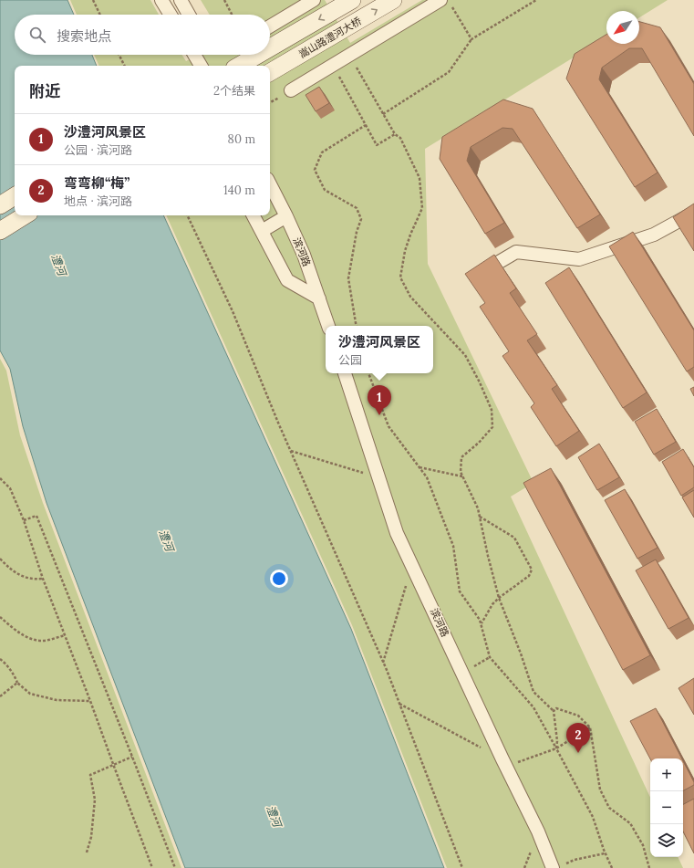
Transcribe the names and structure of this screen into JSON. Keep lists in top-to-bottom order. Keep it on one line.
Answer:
{"streets":{"main road":["嵩山路澧河大桥"],"street":["滨河路"]},"water":["澧河"],"north":"bottom left","page":{"search":"搜索地点","heading":["附近","2个结果"],"list":[{"mark":"1","name":"沙澧河风景区","note":"公园 · 滨河路","value":"80 m"},{"mark":"2","name":"弯弯柳“梅”","note":"地点 · 滨河路","value":"140 m"}],"popup":["沙澧河风景区","公园"],"pins":["1","2"],"map_buttons":["+","−"]}}
